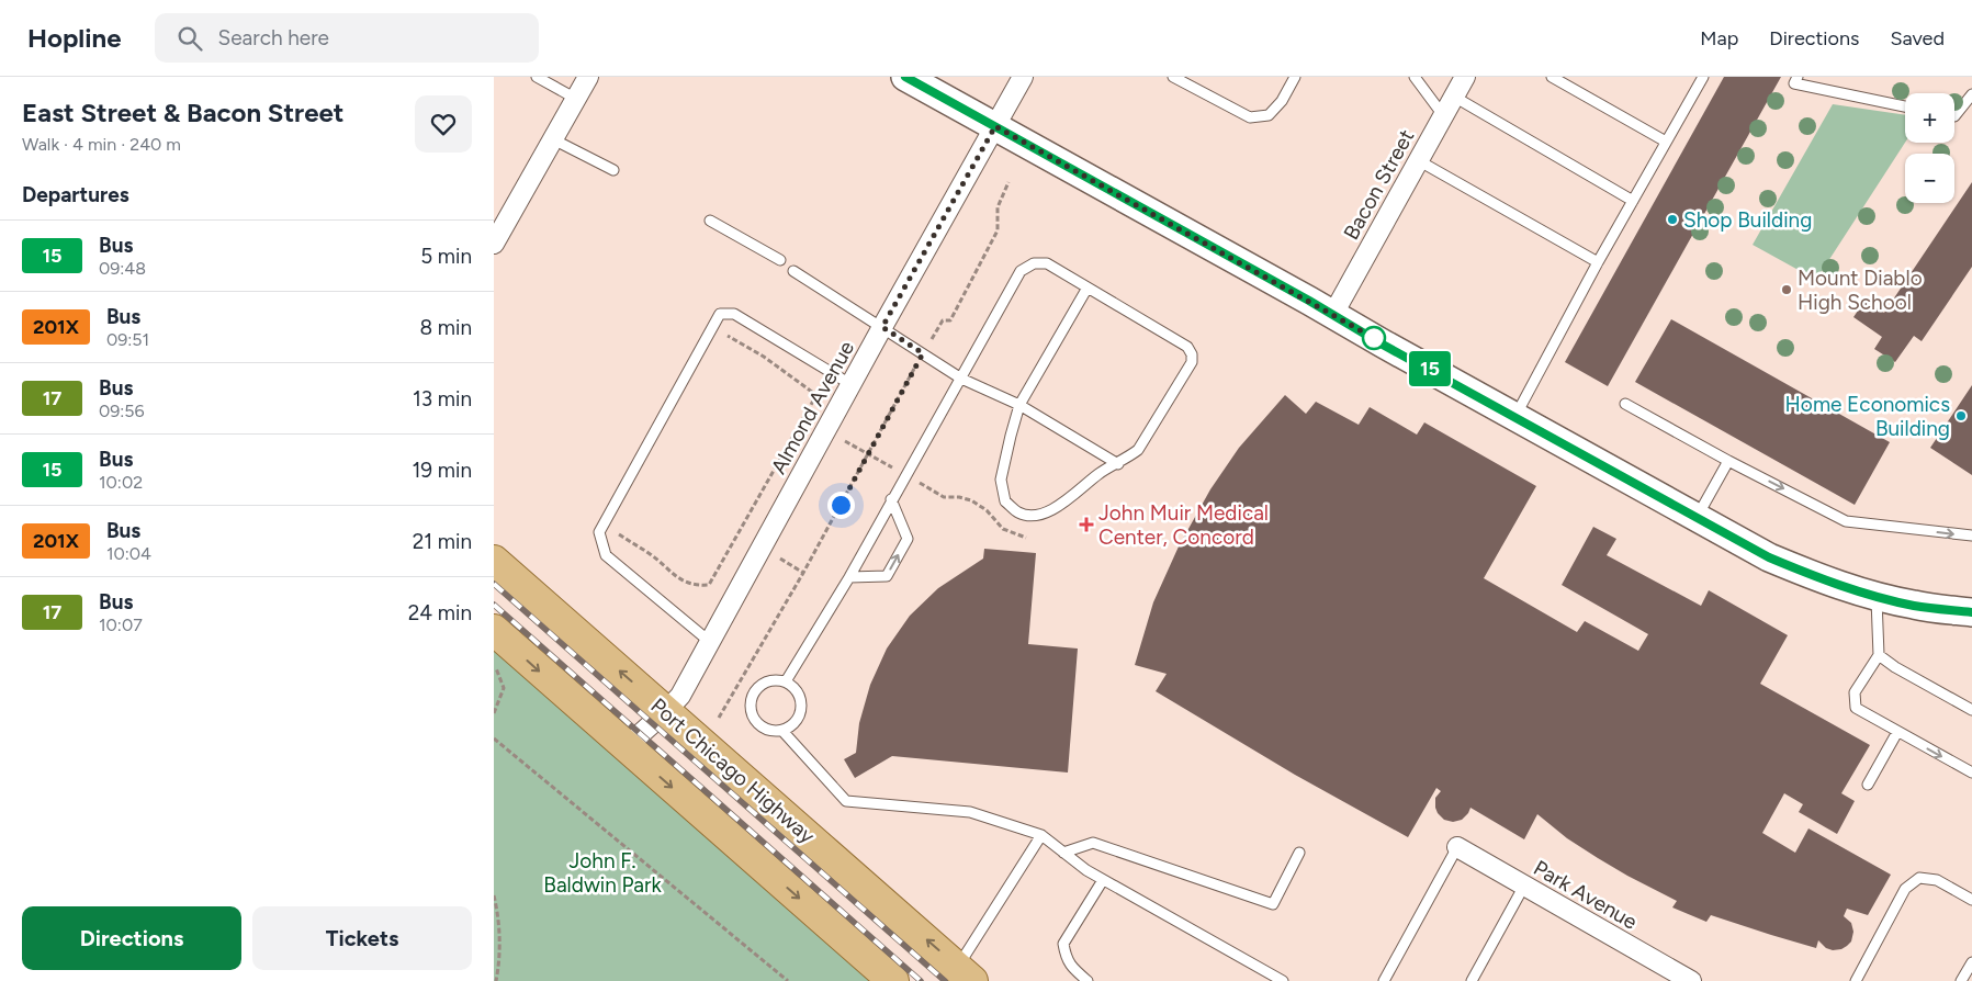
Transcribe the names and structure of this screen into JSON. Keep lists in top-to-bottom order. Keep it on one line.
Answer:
{"streets":{"main road":["Port Chicago Highway"],"street":["Bacon Street","Almond Avenue","Park Avenue"]},"crossings":[["Almond Avenue","Port Chicago Highway"]],"parks":["John F. Baldwin Park"],"places":{"other":["Shop Building","Mount Diablo High School","Home Economics Building"],"health":["John Muir Medical Center, Concord"]},"lines":["bus line 15"],"page":{"header":"Hopline","search":"Search here","nav":["Map","Directions","Saved"],"heading":[["East Street & Bacon Street","Walk · 4 min · 240 m"],"Departures"],"on_map":"15","map_buttons":["+","−"],"list":[{"mark":"15","name":"Bus","note":"09:48","value":"5 min"},{"mark":"201X","name":"Bus","note":"09:51","value":"8 min"},{"mark":"17","name":"Bus","note":"09:56","value":"13 min"},{"mark":"15","name":"Bus","note":"10:02","value":"19 min"},{"mark":"201X","name":"Bus","note":"10:04","value":"21 min"},{"mark":"17","name":"Bus","note":"10:07","value":"24 min"}],"buttons":["Directions","Tickets"]}}
